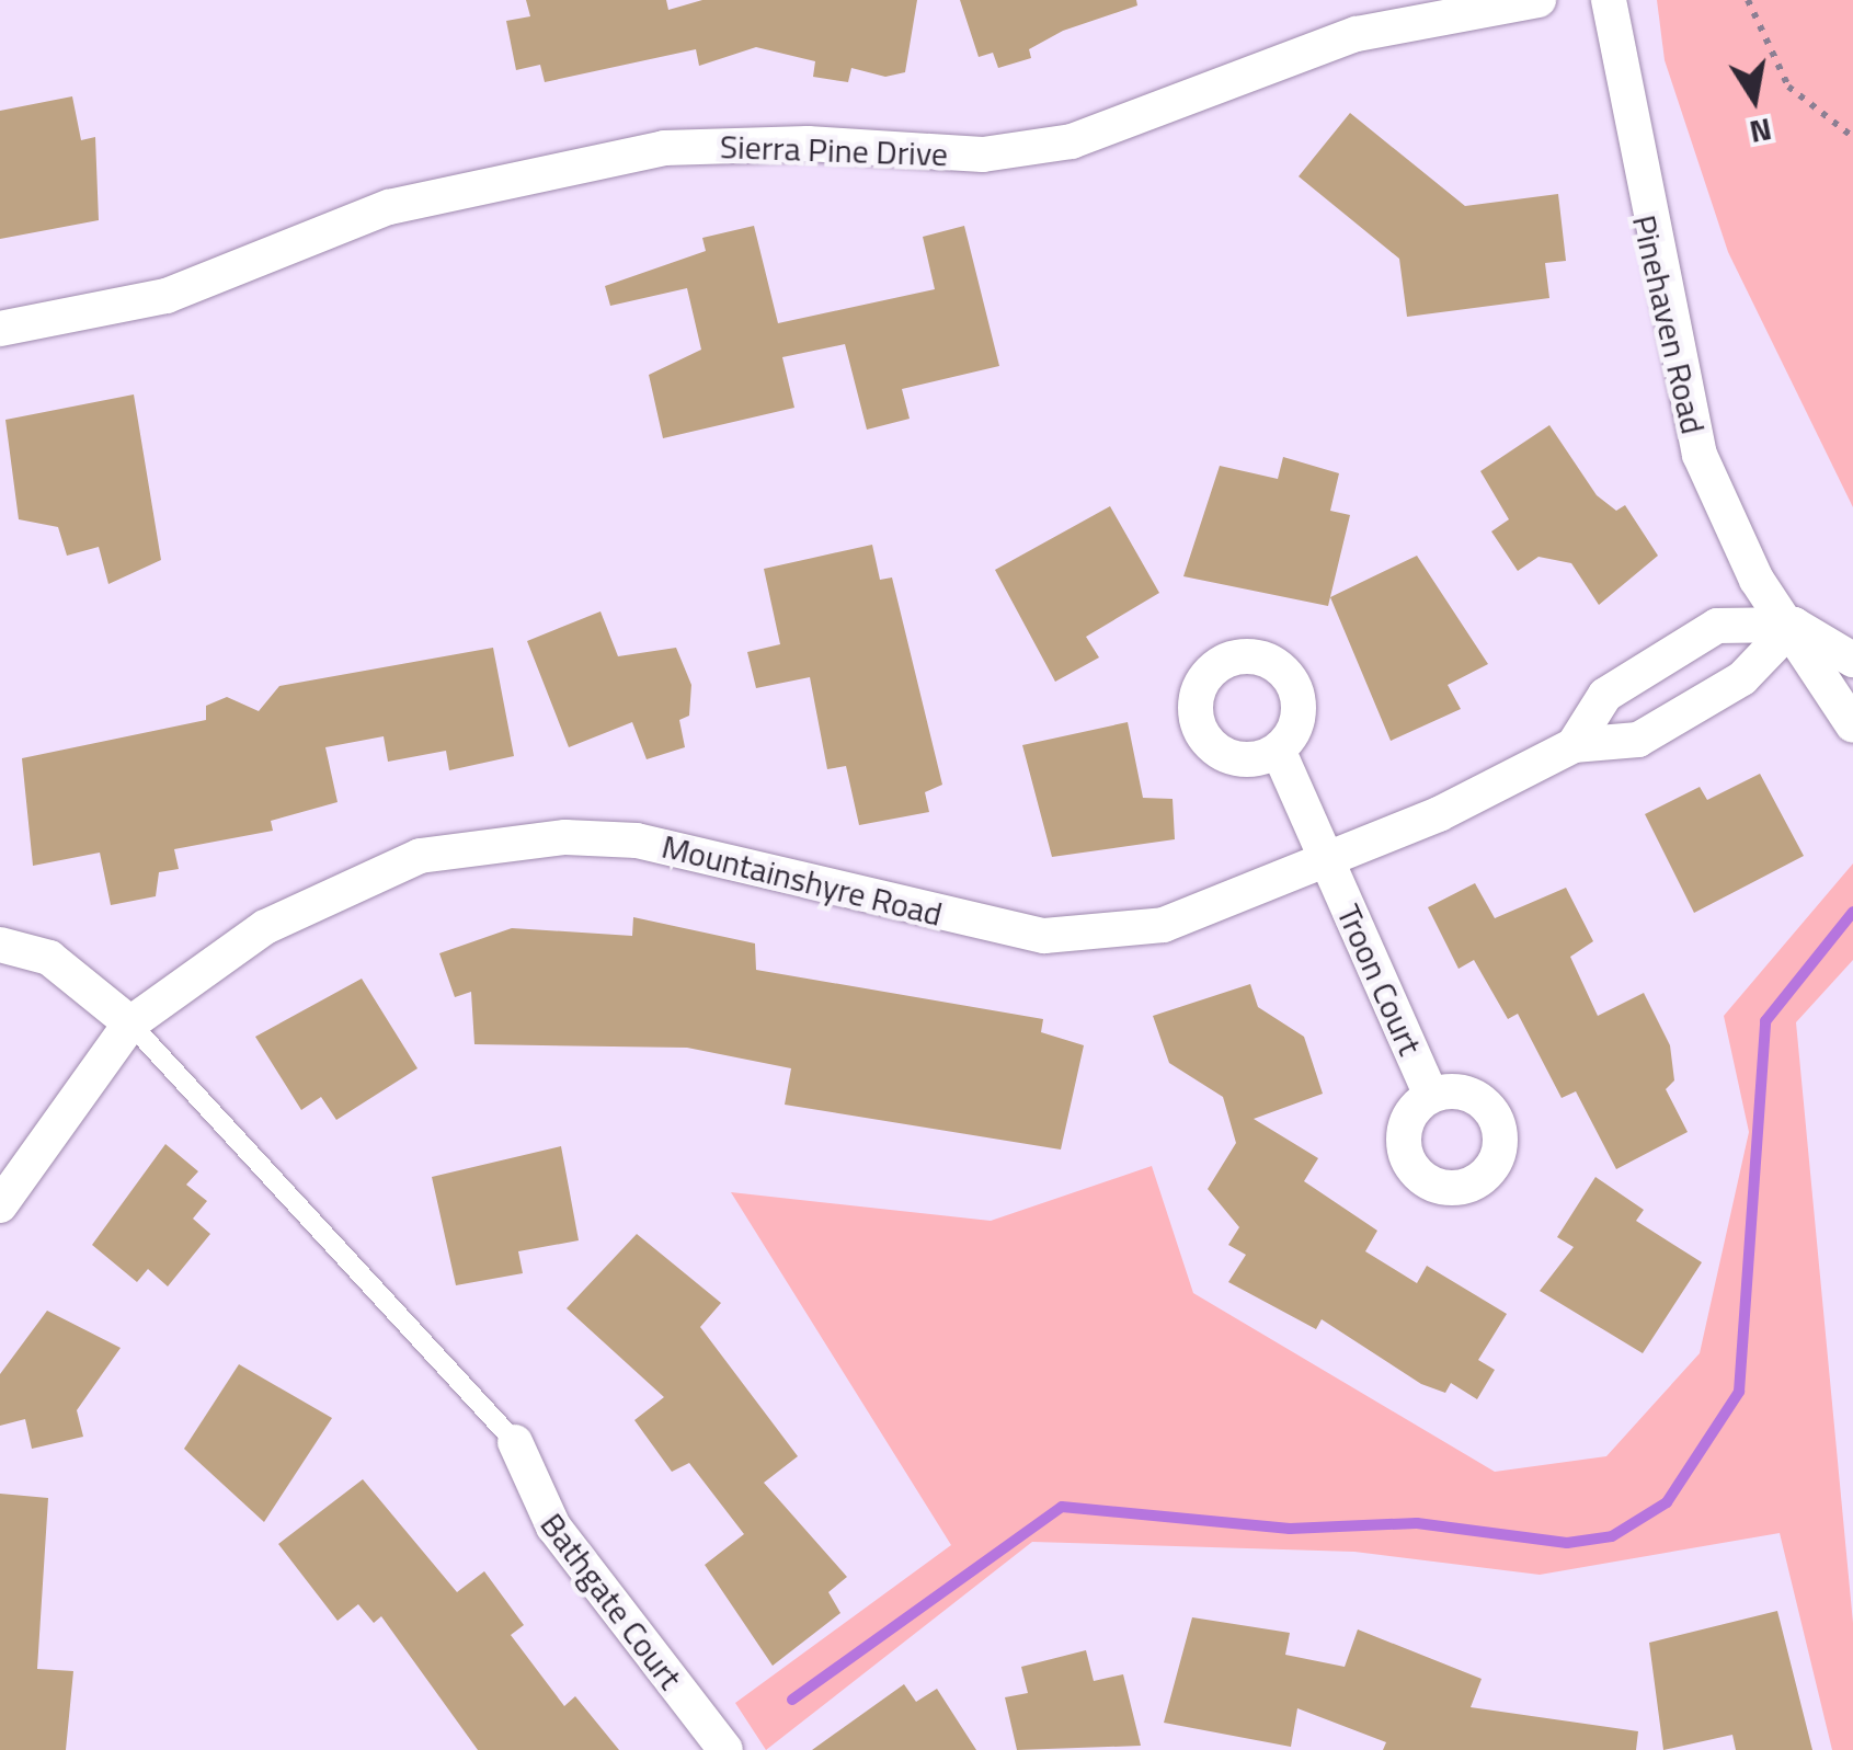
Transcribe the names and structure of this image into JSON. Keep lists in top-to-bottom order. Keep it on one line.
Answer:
{"streets":{"street":["Sierra Pine Drive","Pinehaven Road","Mountainshyre Road","Troon Court","Bathgate Court"]},"crossings":[["Pinehaven Road","Mountainshyre Road"],["Mountainshyre Road","Troon Court"]],"north":"bottom"}
